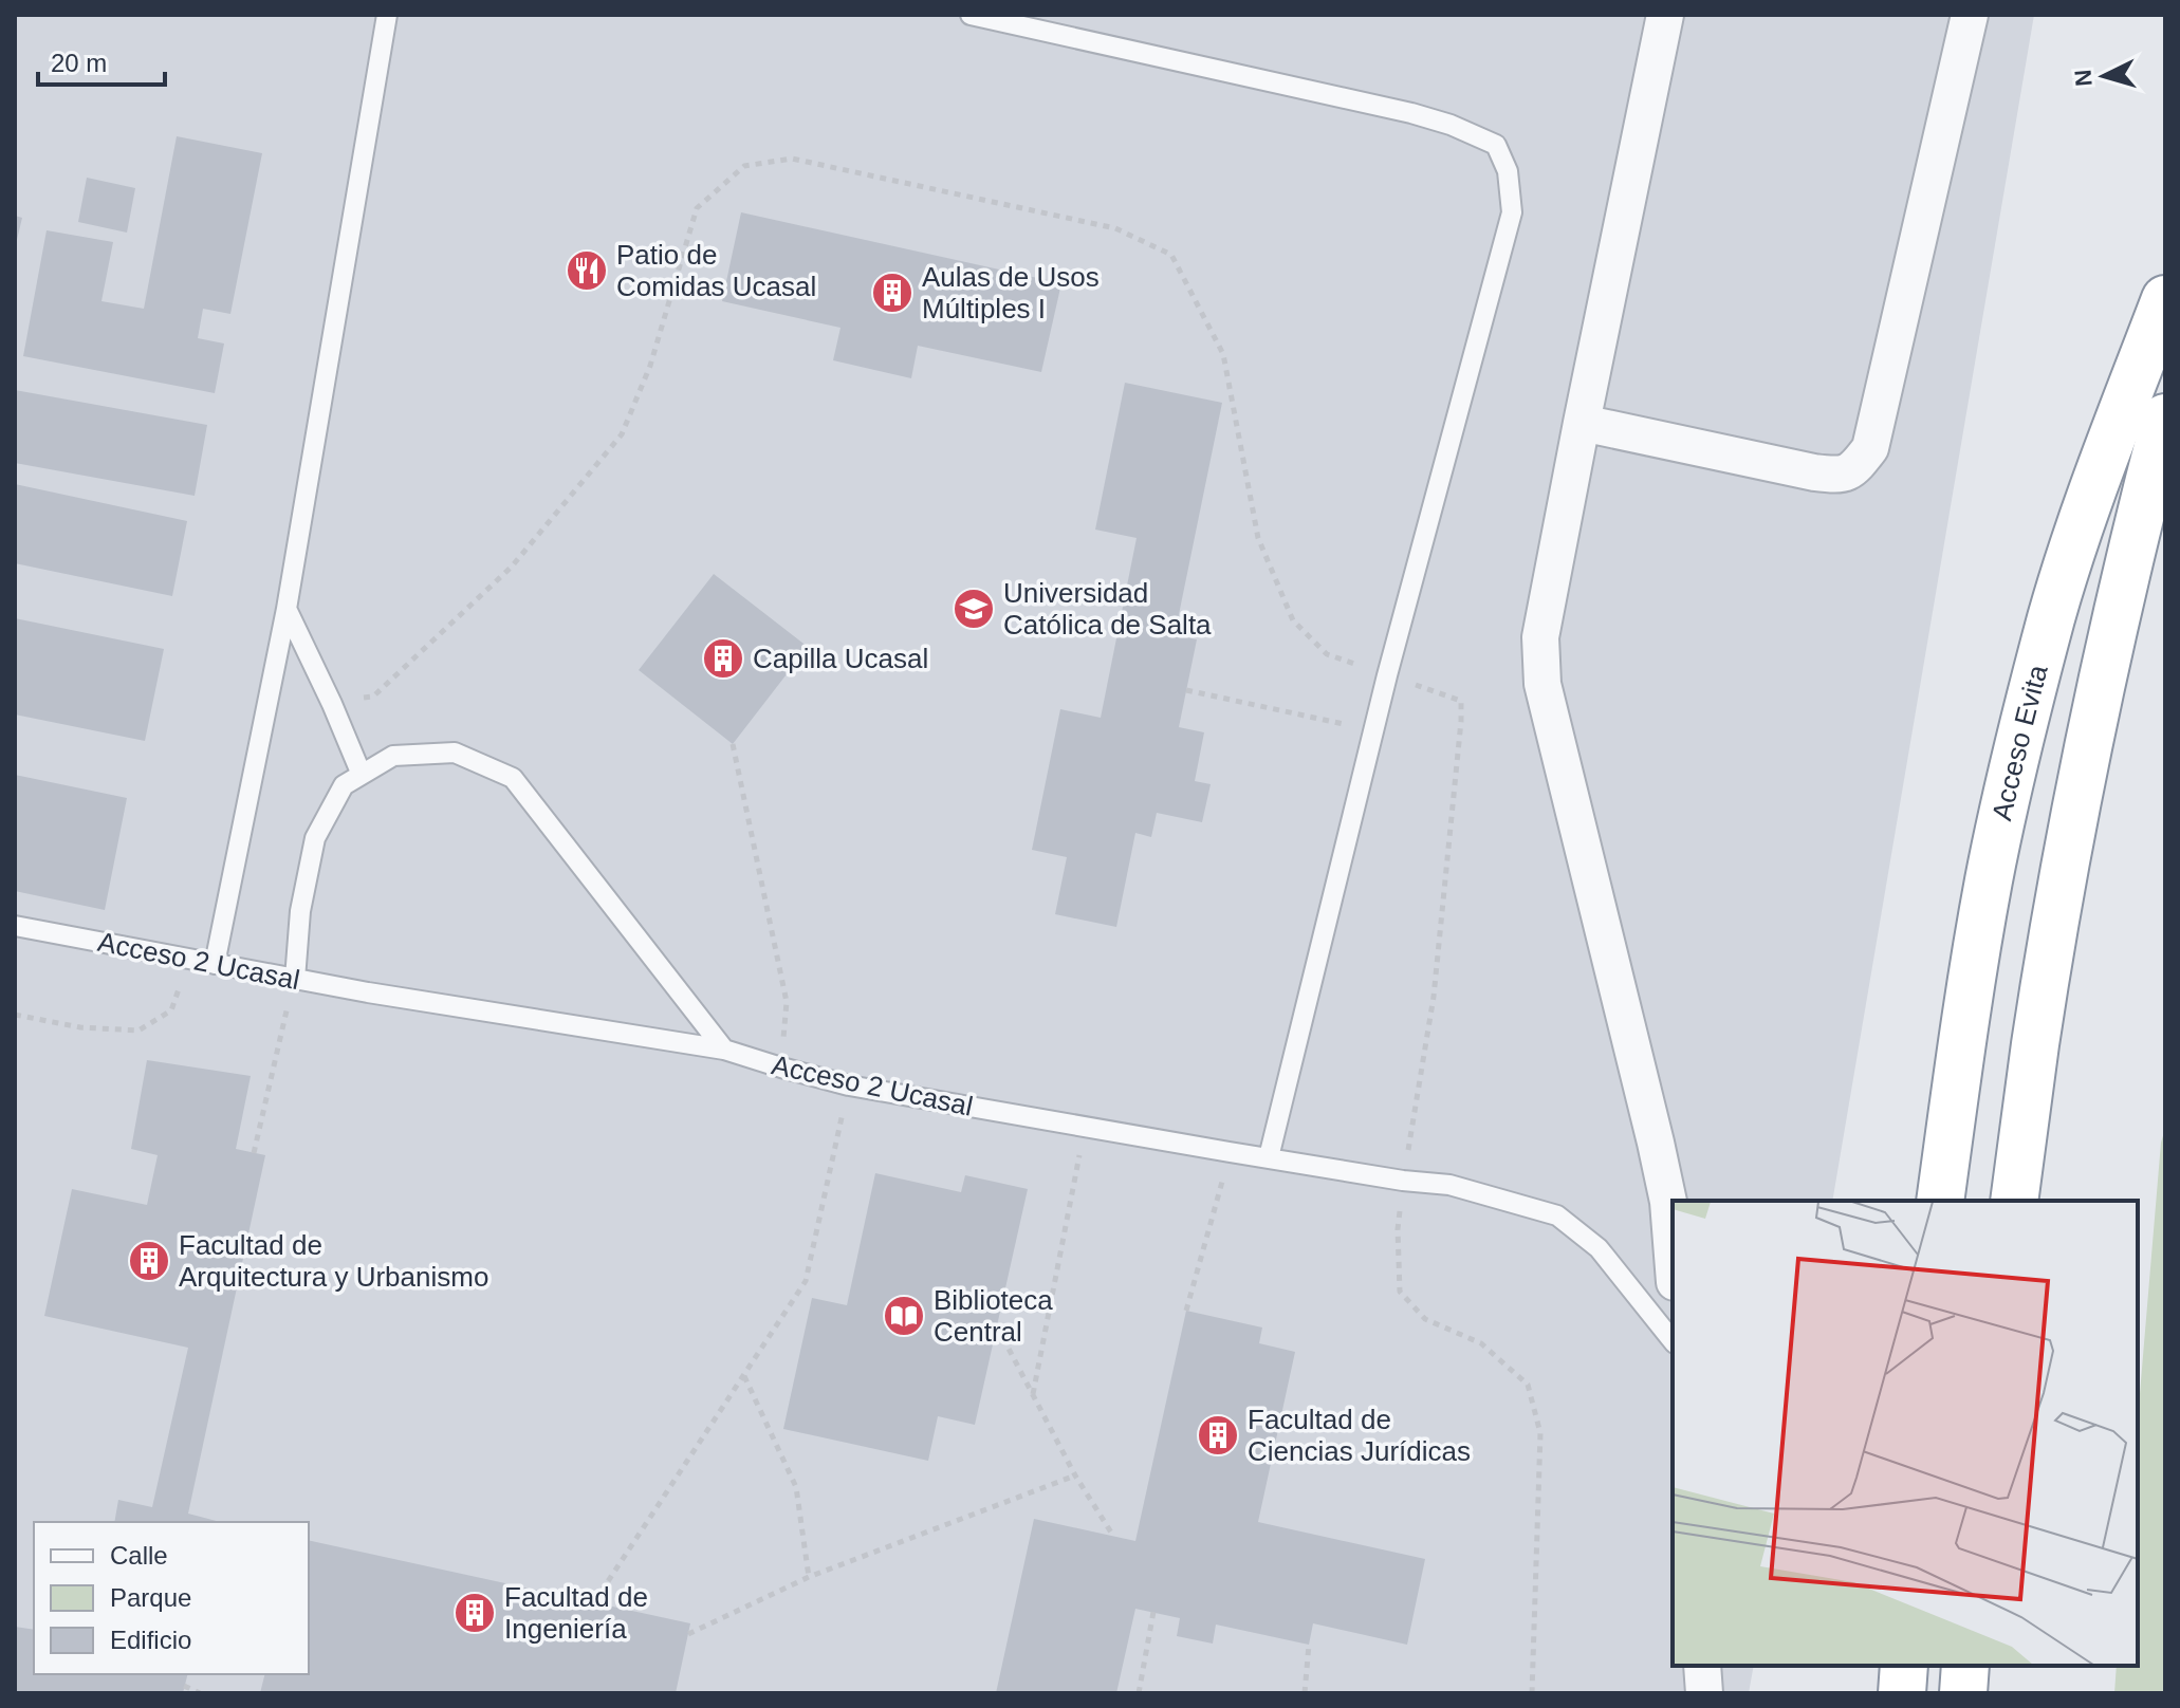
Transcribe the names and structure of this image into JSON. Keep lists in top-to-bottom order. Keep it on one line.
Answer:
{"streets":{"highway":["Acceso Evita"],"lane":["Acceso 2 Ucasal"]},"places":{"restaurant":["Patio de Comidas Ucasal"],"building":["Aulas de Usos Múltiples I","Capilla Ucasal","Facultad de Arquitectura y Urbanismo","Facultad de Ciencias Jurídicas","Facultad de Ingeniería"],"school or university":["Universidad Católica de Salta"],"library":["Biblioteca Central"]},"legend":["Calle","Parque","Edificio"],"scale_bar":"20 m","north":"left"}
